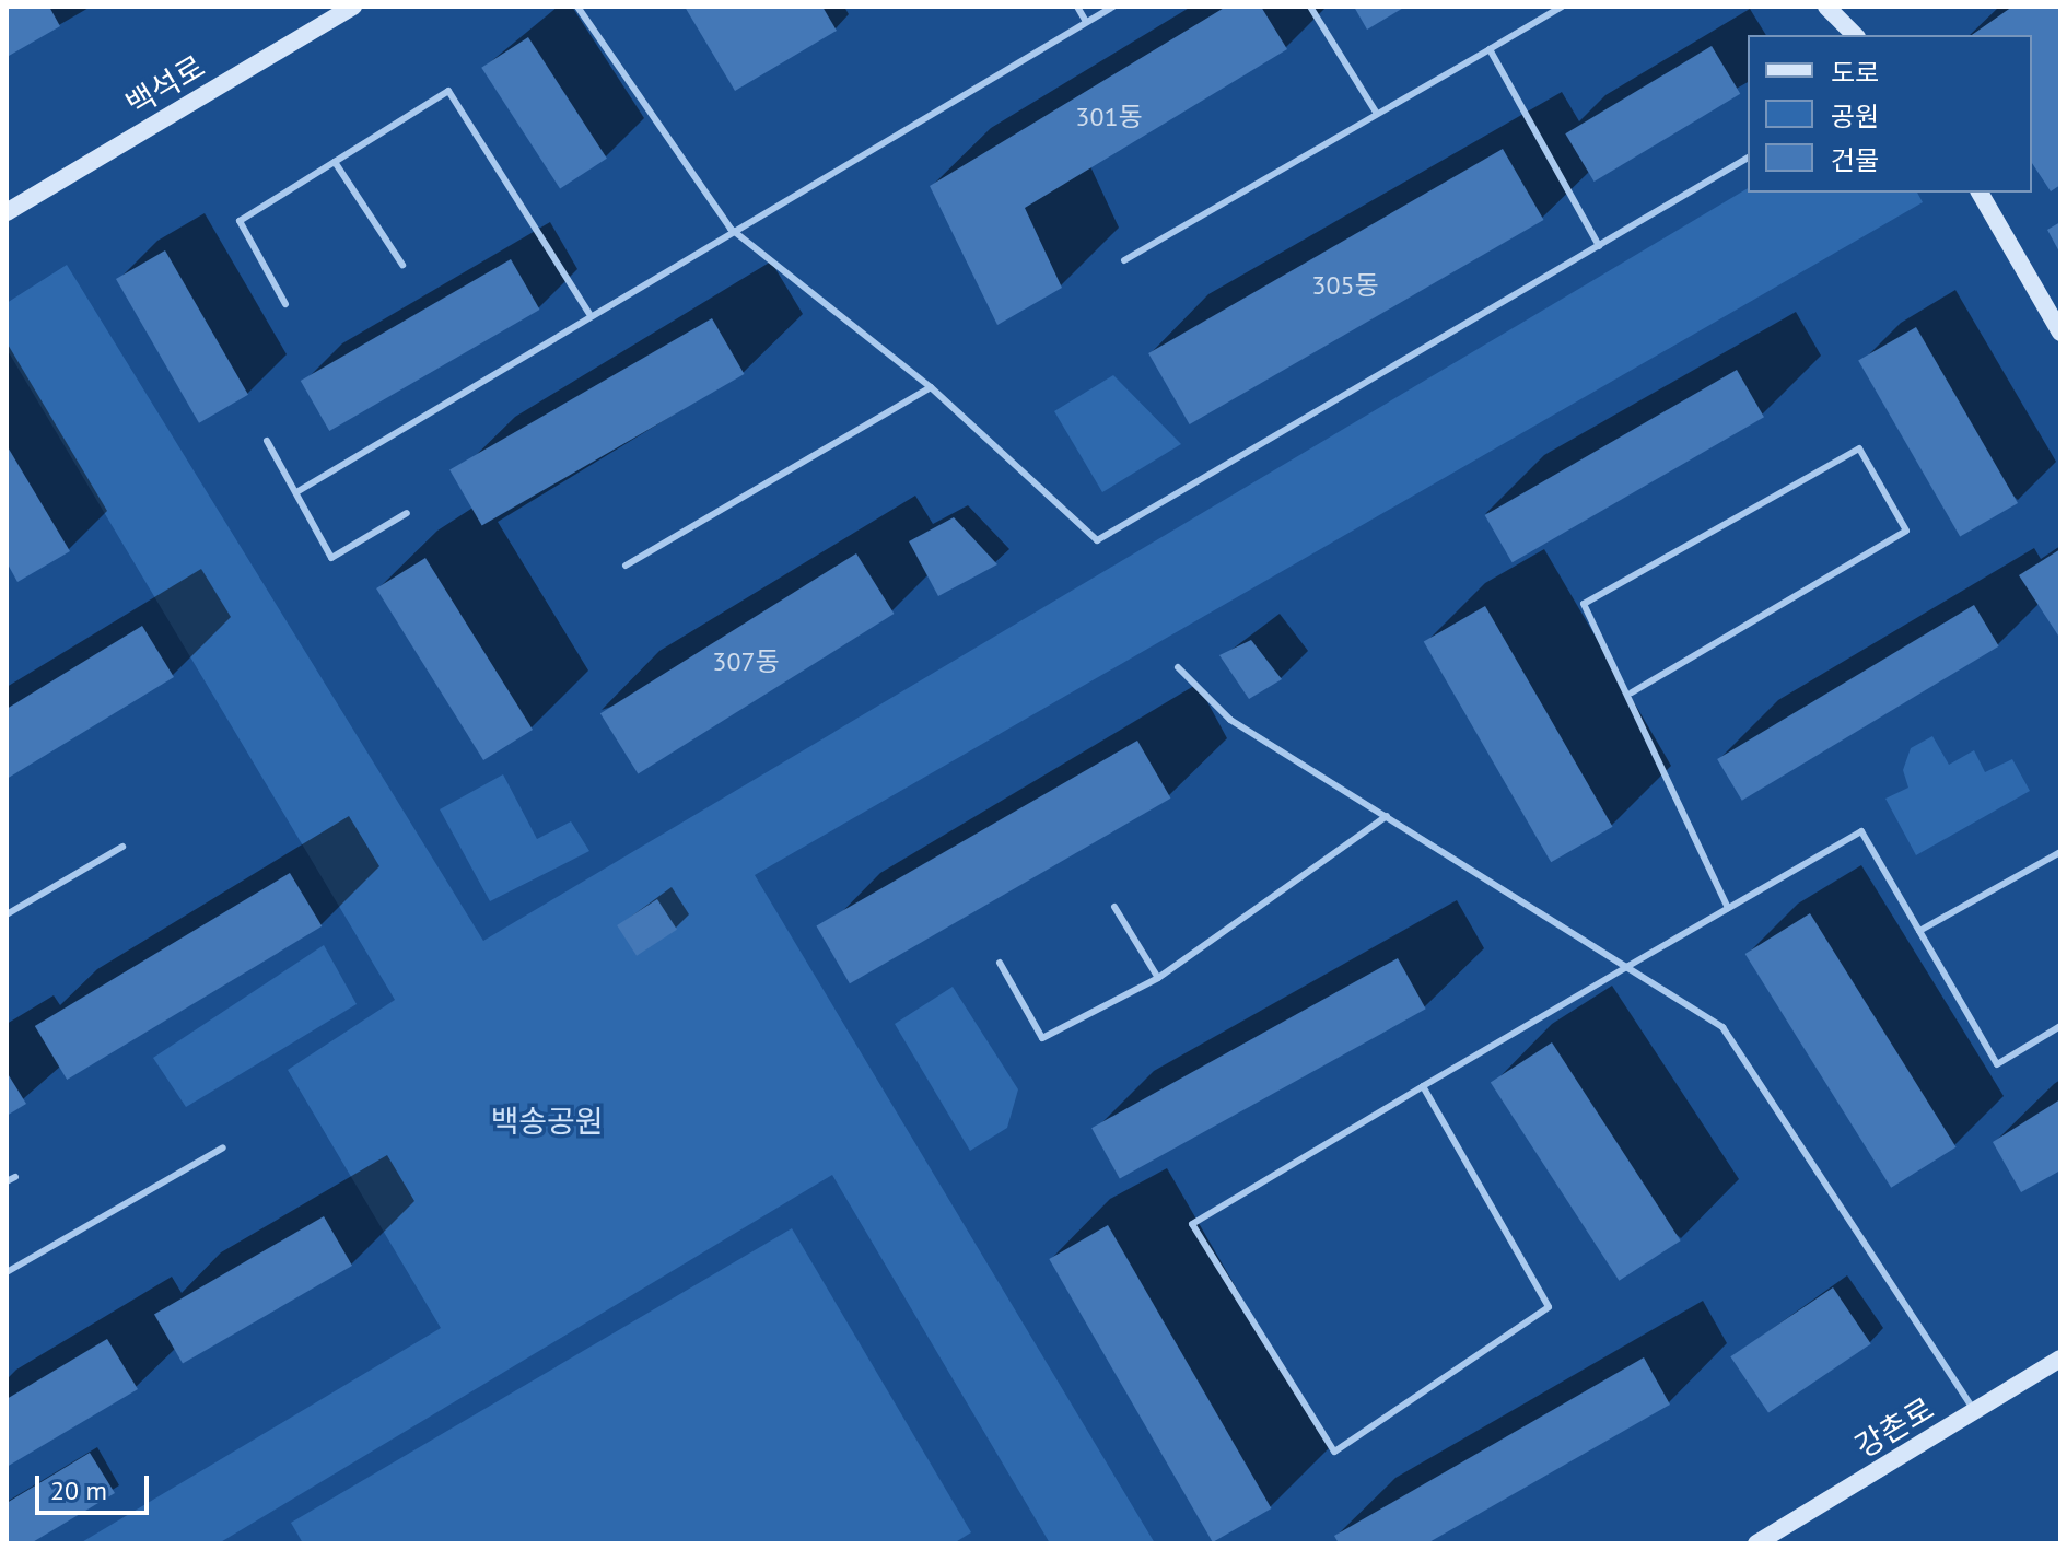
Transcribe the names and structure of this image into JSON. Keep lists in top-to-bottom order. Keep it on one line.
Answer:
{"streets":{"main road":["백석로","강촌로"]},"parks":["백송공원"],"house_numbers":["301동","305동","307동"],"legend":["도로","공원","건물"],"scale_bar":"20 m"}
